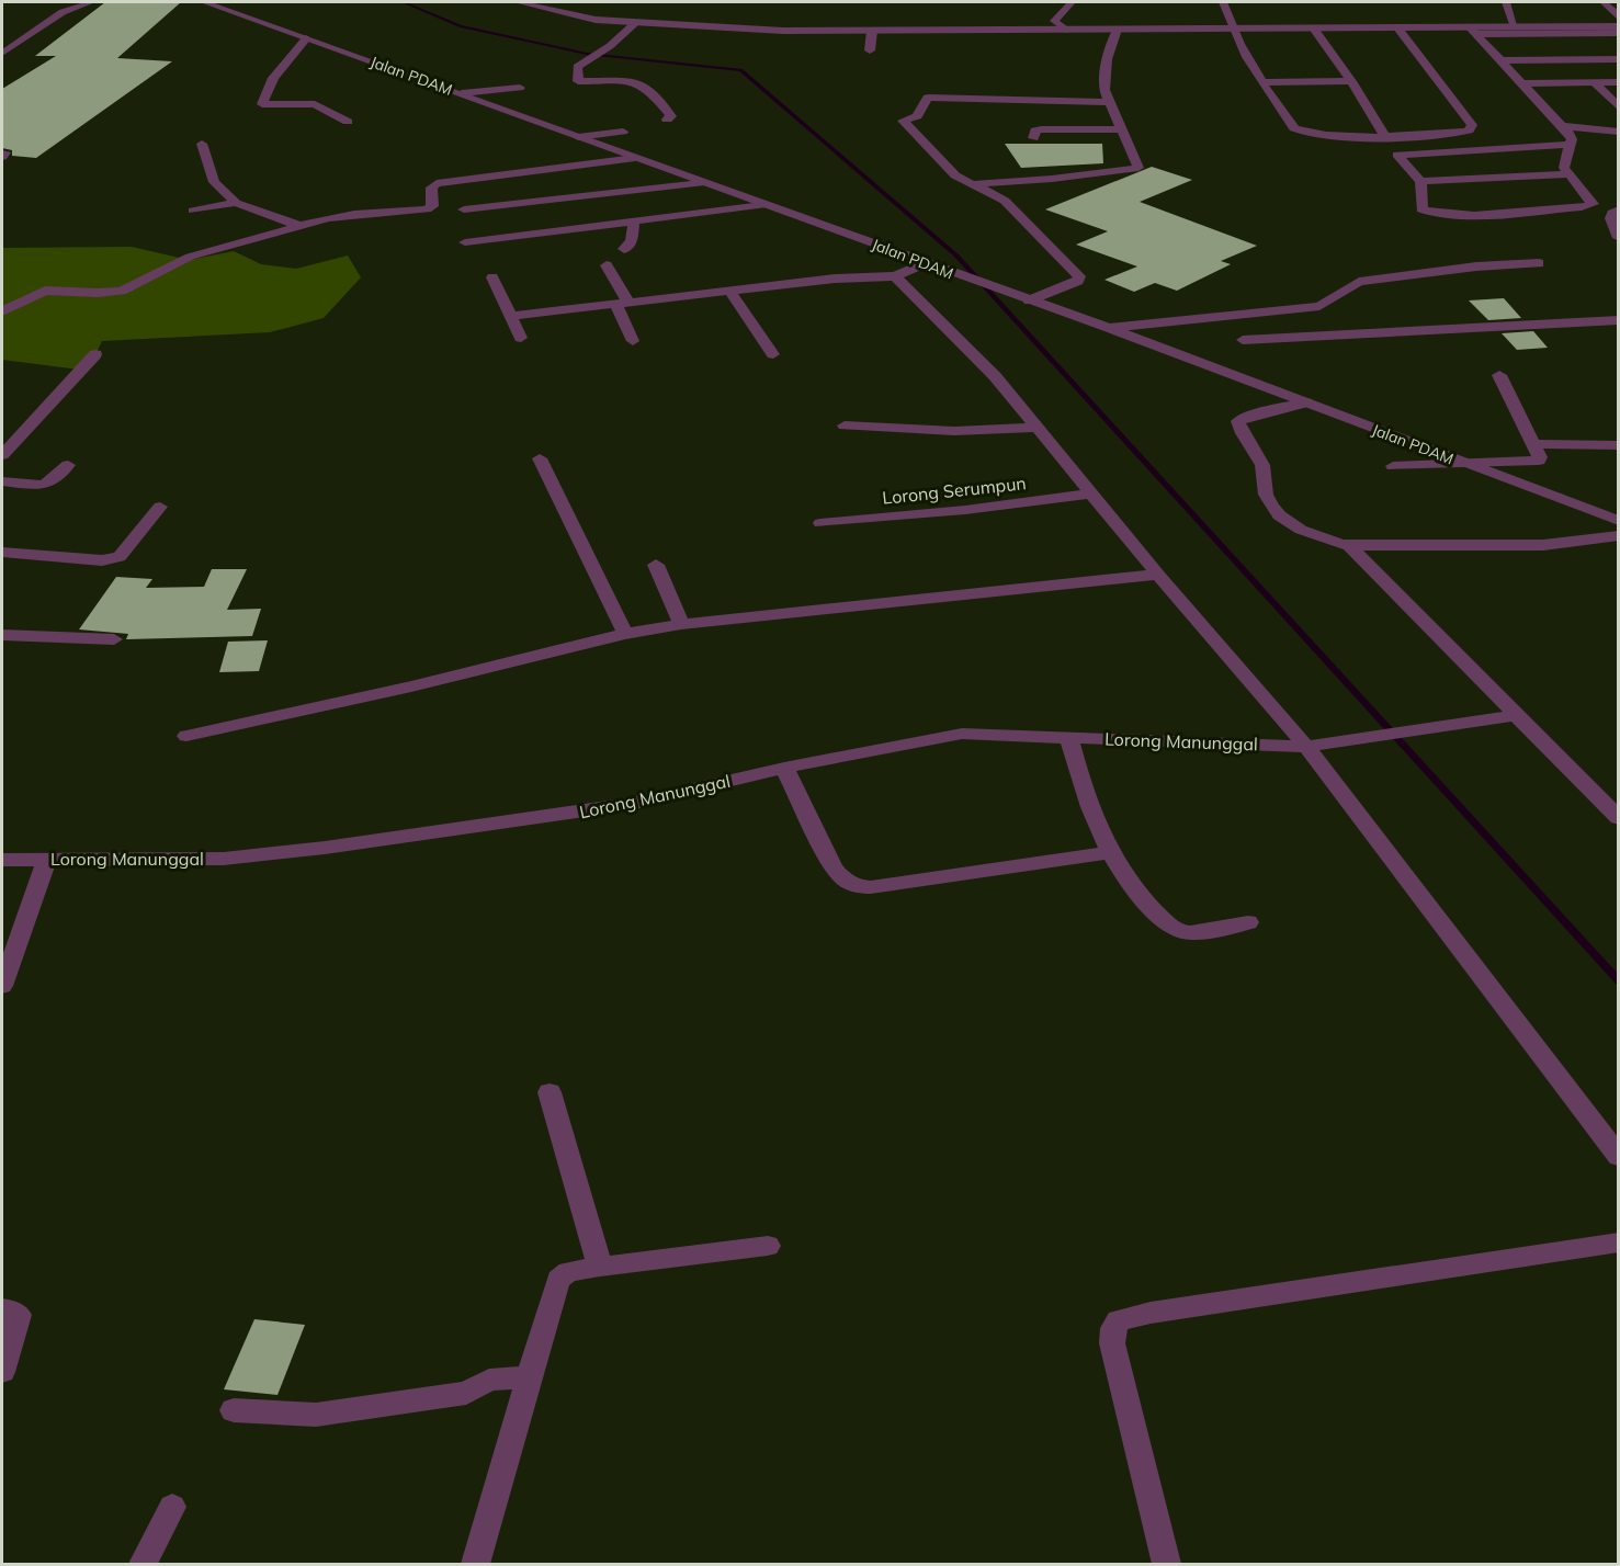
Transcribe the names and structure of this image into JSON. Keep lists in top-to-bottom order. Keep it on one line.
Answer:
{"streets":{"street":["Jalan PDAM","Lorong Serumpun","Lorong Manunggal"]}}
